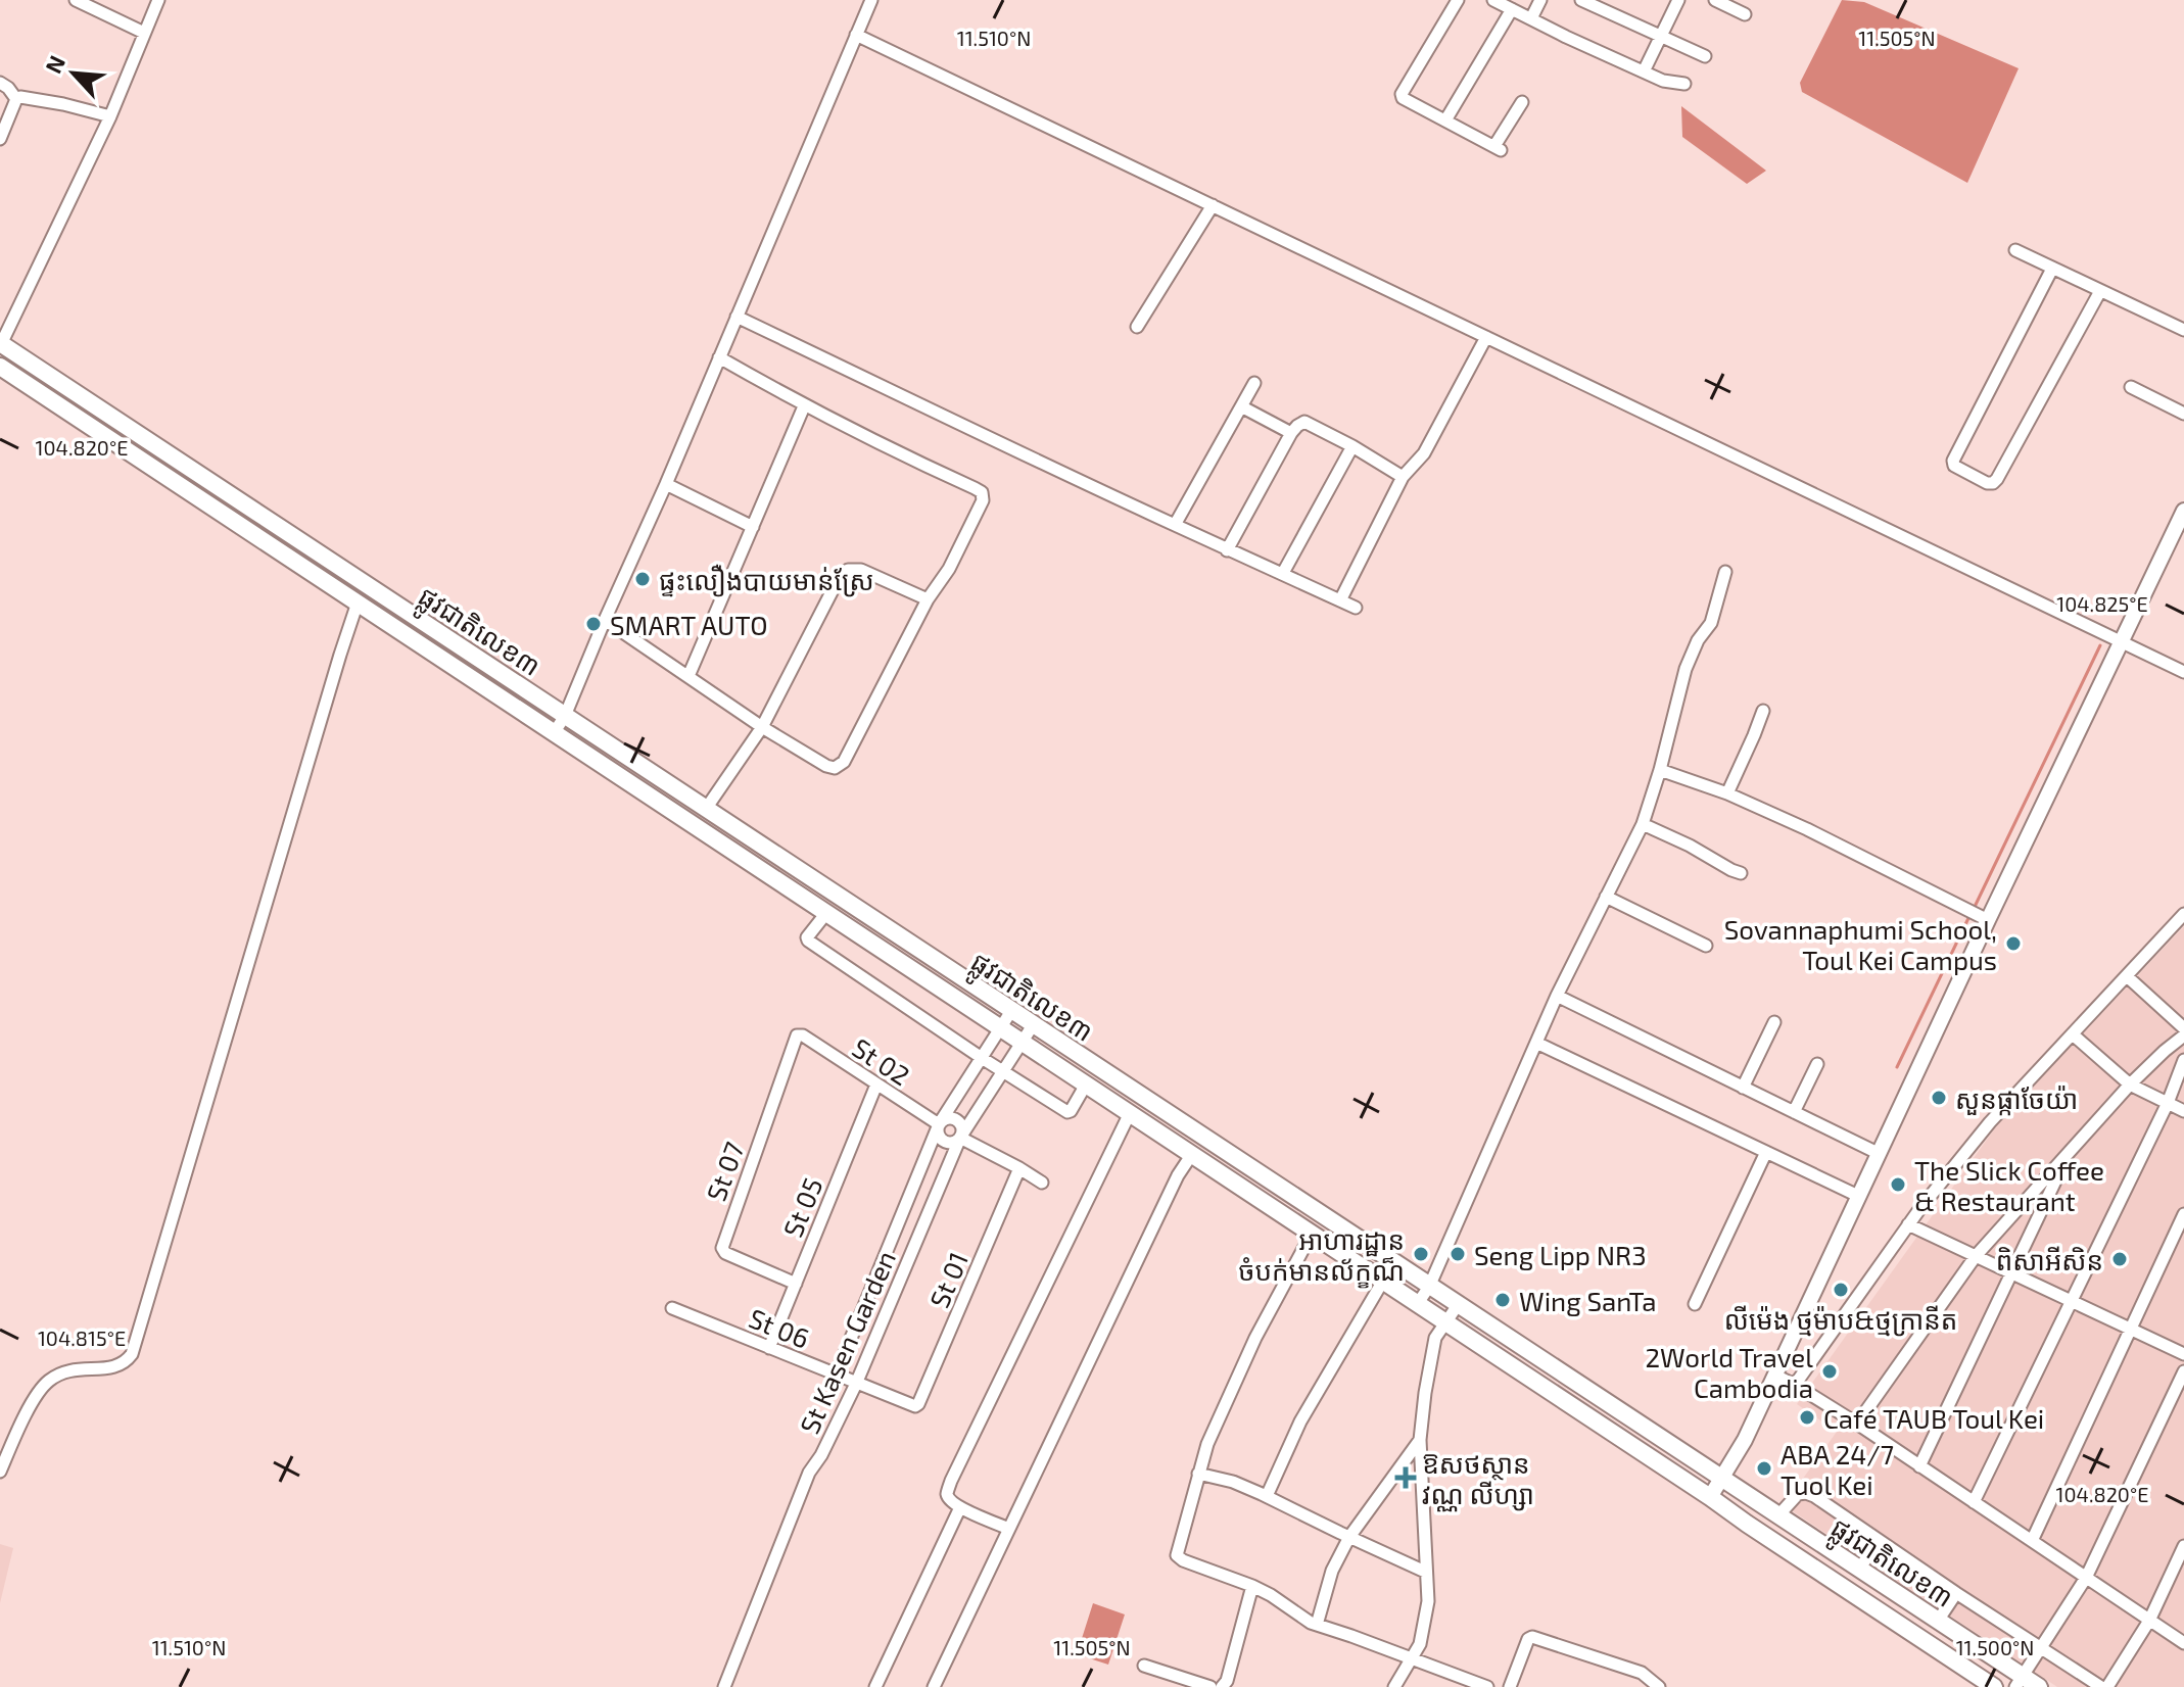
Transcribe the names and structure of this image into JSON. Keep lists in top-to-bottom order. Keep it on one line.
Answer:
{"streets":{"highway":["ផ្លូវជាតិលេខ៣"],"street":["St 02","St 07","St 05","St 01","St 06","St Kasen Garden"]},"crossings":[["ផ្លូវជាតិលេខ៣","St Kasen Garden"],["St 02","St 07"],["St 02","St 05"],["St 02","St Kasen Garden"],["St 07","St 05"],["St 05","St 06"],["St 01","St 06"],["St 06","St Kasen Garden"]],"places":{"other":["ផ្ទះលឿងបាយមាន់ស្រែ","SMART AUTO","Sovannaphumi School, Toul Kei Campus","សួនផ្កាចែយ៉ា","The Slick Coffee & Restaurant","អាហារដ្ឋាន ចំបក់មានល័ក្ខណ៏","Seng Lipp NR3","ពិសាអីសិន","លីម៉េង ថ្មម៉ាប&ថ្មក្រានីត","Wing SanTa","2World Travel Cambodia","Café TAUB Toul Kei","ABA 24/7 Tuol Kei"],"health":["ឱសថស្ថាន វណ្ណ លីហ្សា"]},"north":"top left","coordinates":["11.510°N","11.505°N","104.820°E","104.825°E","104.815°E","11.500°N"]}
